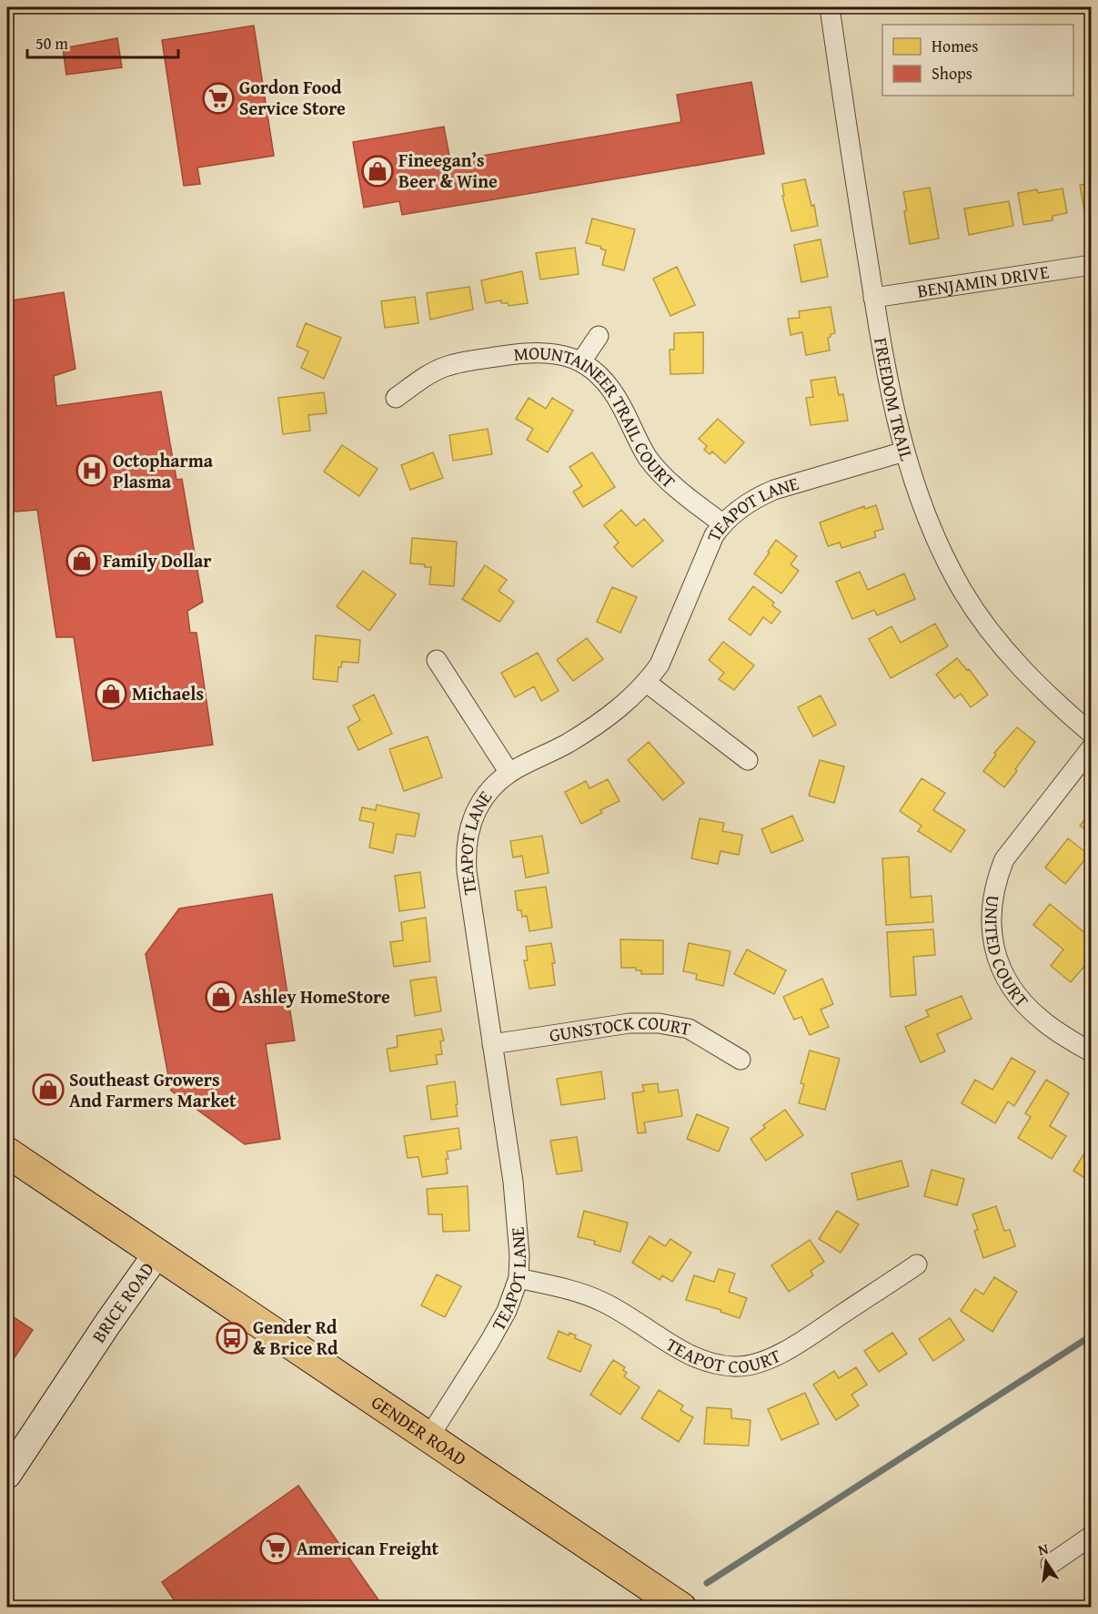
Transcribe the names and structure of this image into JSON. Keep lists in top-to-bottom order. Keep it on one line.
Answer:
{"streets":{"main road":["BRICE ROAD","GENDER ROAD"],"street":["BENJAMIN DRIVE","FREEDOM TRAIL","MOUNTAINEER TRAIL COURT","TEAPOT LANE","UNITED COURT","GUNSTOCK COURT","TEAPOT COURT"]},"crossings":[["BENJAMIN DRIVE","FREEDOM TRAIL"],["FREEDOM TRAIL","TEAPOT LANE"],["MOUNTAINEER TRAIL COURT","TEAPOT LANE"],["TEAPOT LANE","GUNSTOCK COURT"],["TEAPOT LANE","TEAPOT COURT"],["TEAPOT LANE","GENDER ROAD"],["BRICE ROAD","GENDER ROAD"]],"places":{"supermarket":["Gordon Food Service Store","American Freight"],"shop":["Fineegan’s Beer & Wine","Family Dollar","Michaels","Ashley HomeStore","Southeast Growers And Farmers Market"],"hospital":["Octopharma Plasma"],"bus stop":["Gender Rd & Brice Rd"]},"legend":["Homes","Shops"],"scale_bar":"50 m","north":"top"}
